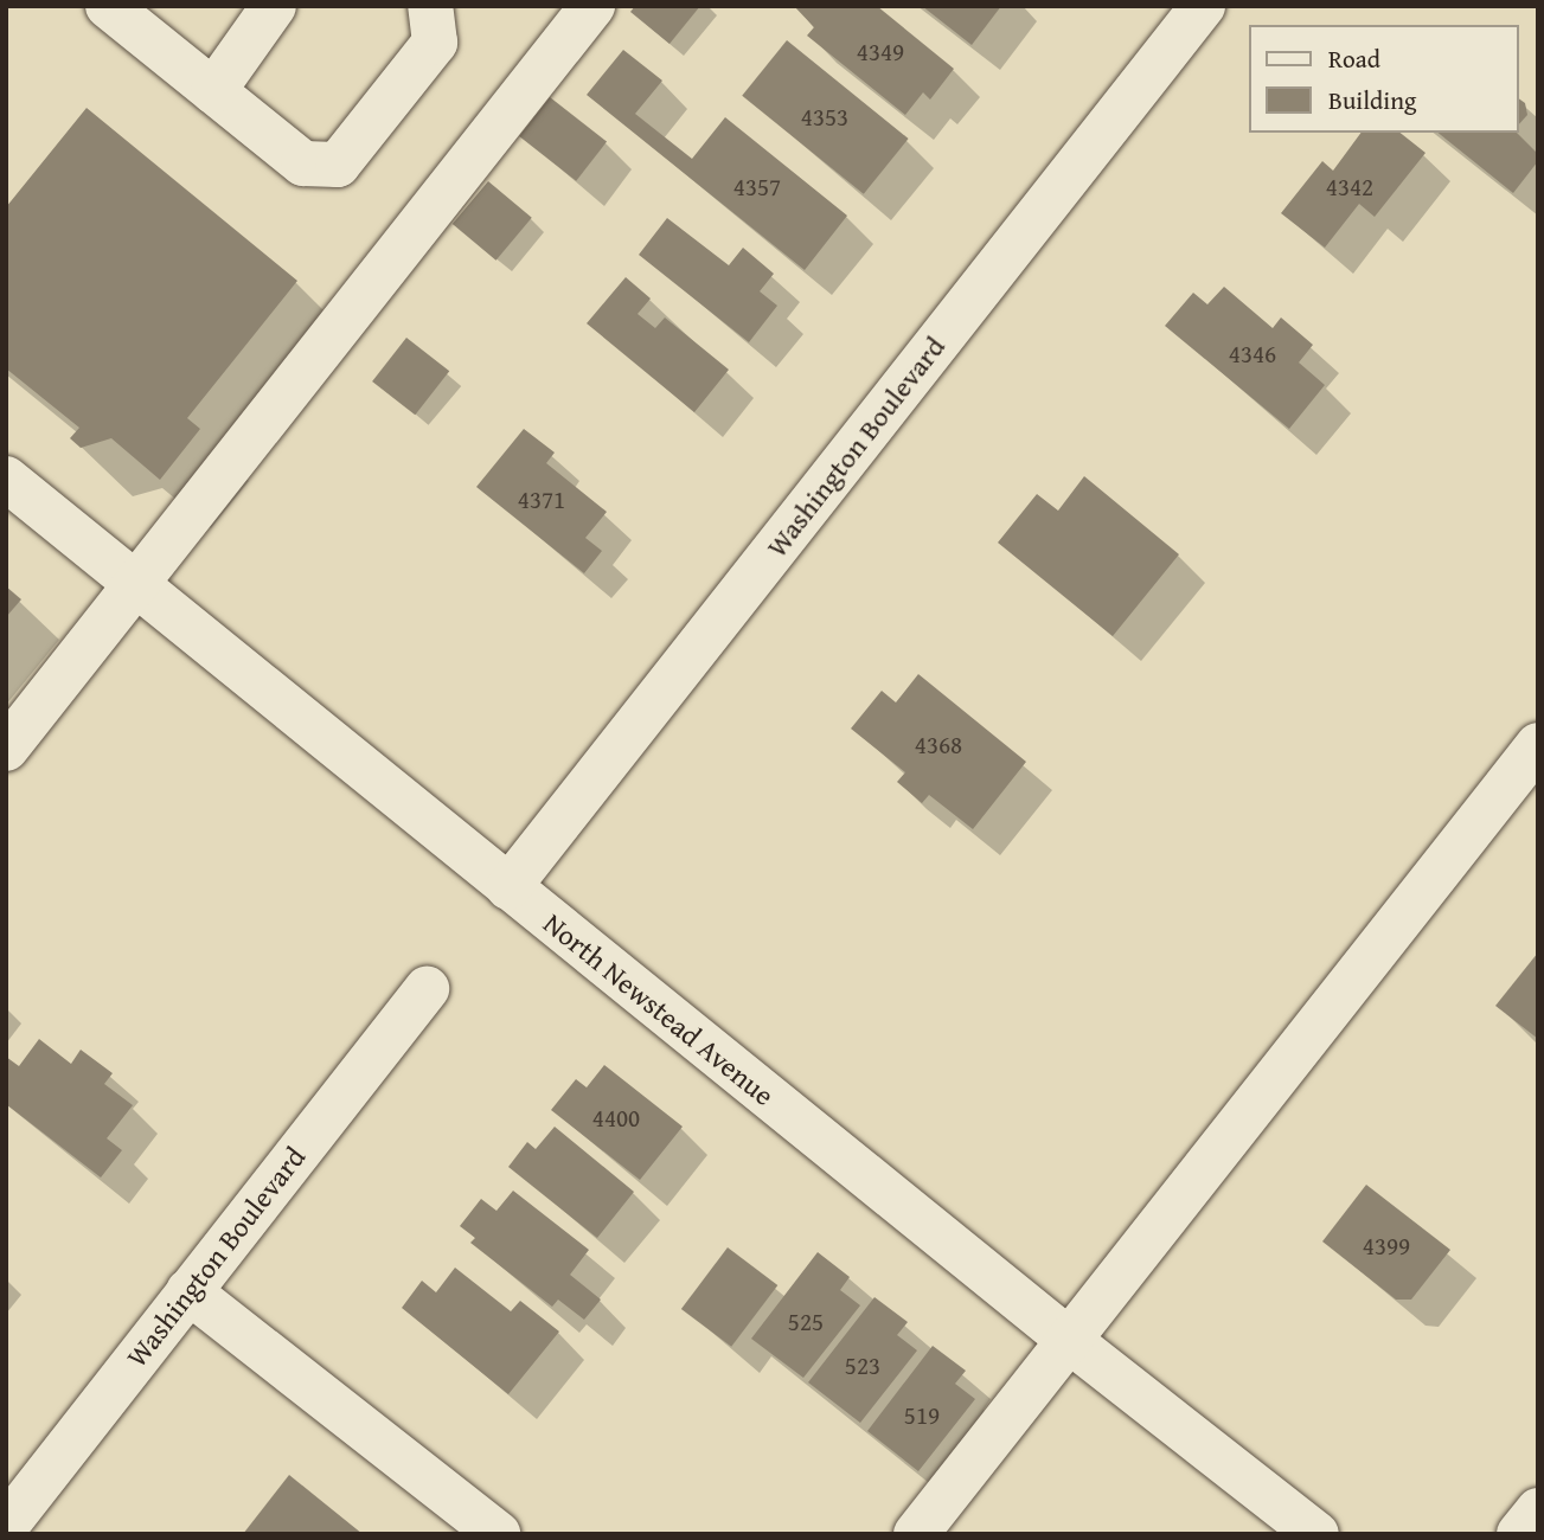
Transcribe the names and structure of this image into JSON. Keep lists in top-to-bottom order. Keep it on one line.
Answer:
{"streets":{"street":["Washington Boulevard","North Newstead Avenue"]},"crossings":[["Washington Boulevard","North Newstead Avenue"]],"house_numbers":["4349","4353","4357","4342","4346","4371","4368","4400","4399","525","523","519"],"legend":["Road","Building"]}
